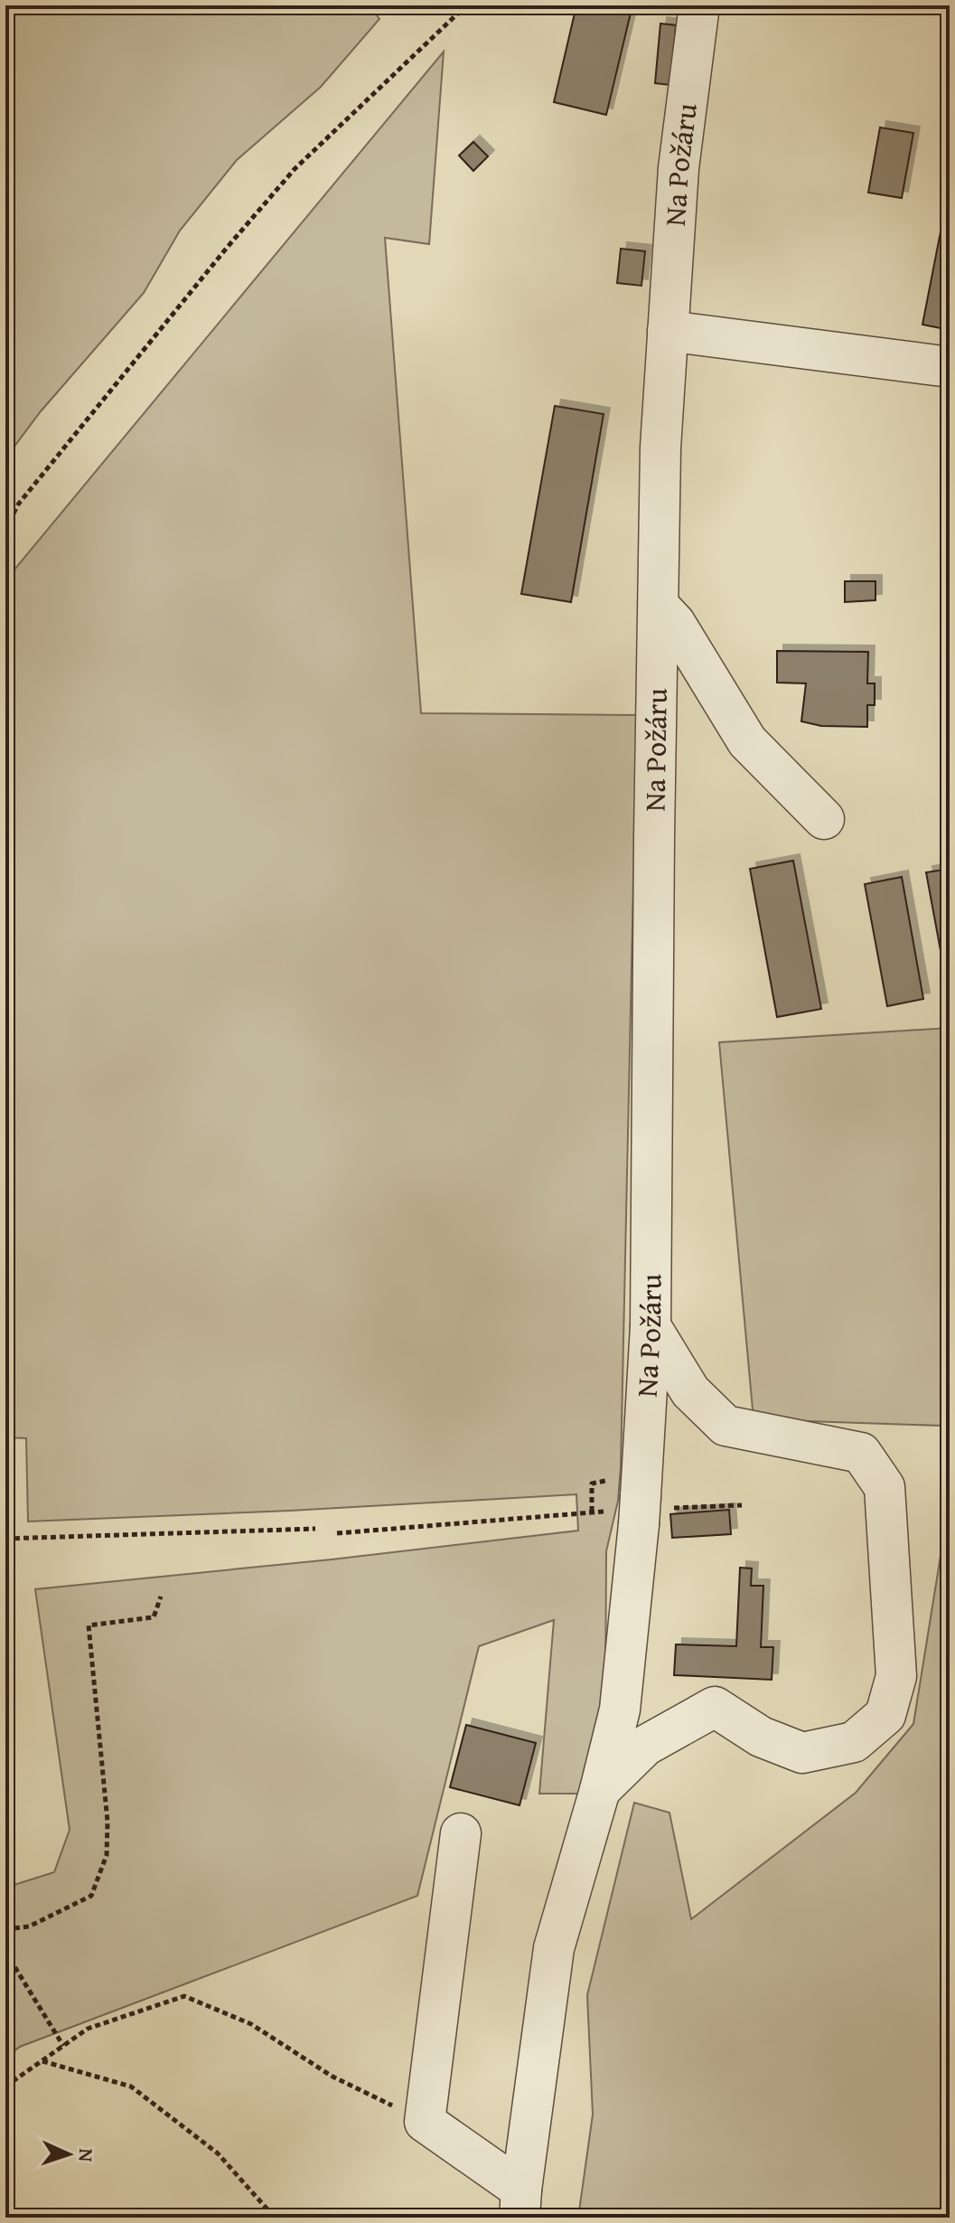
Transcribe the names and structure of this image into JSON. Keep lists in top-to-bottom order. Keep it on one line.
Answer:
{"streets":{"street":["Na Požáru"]},"north":"right"}
